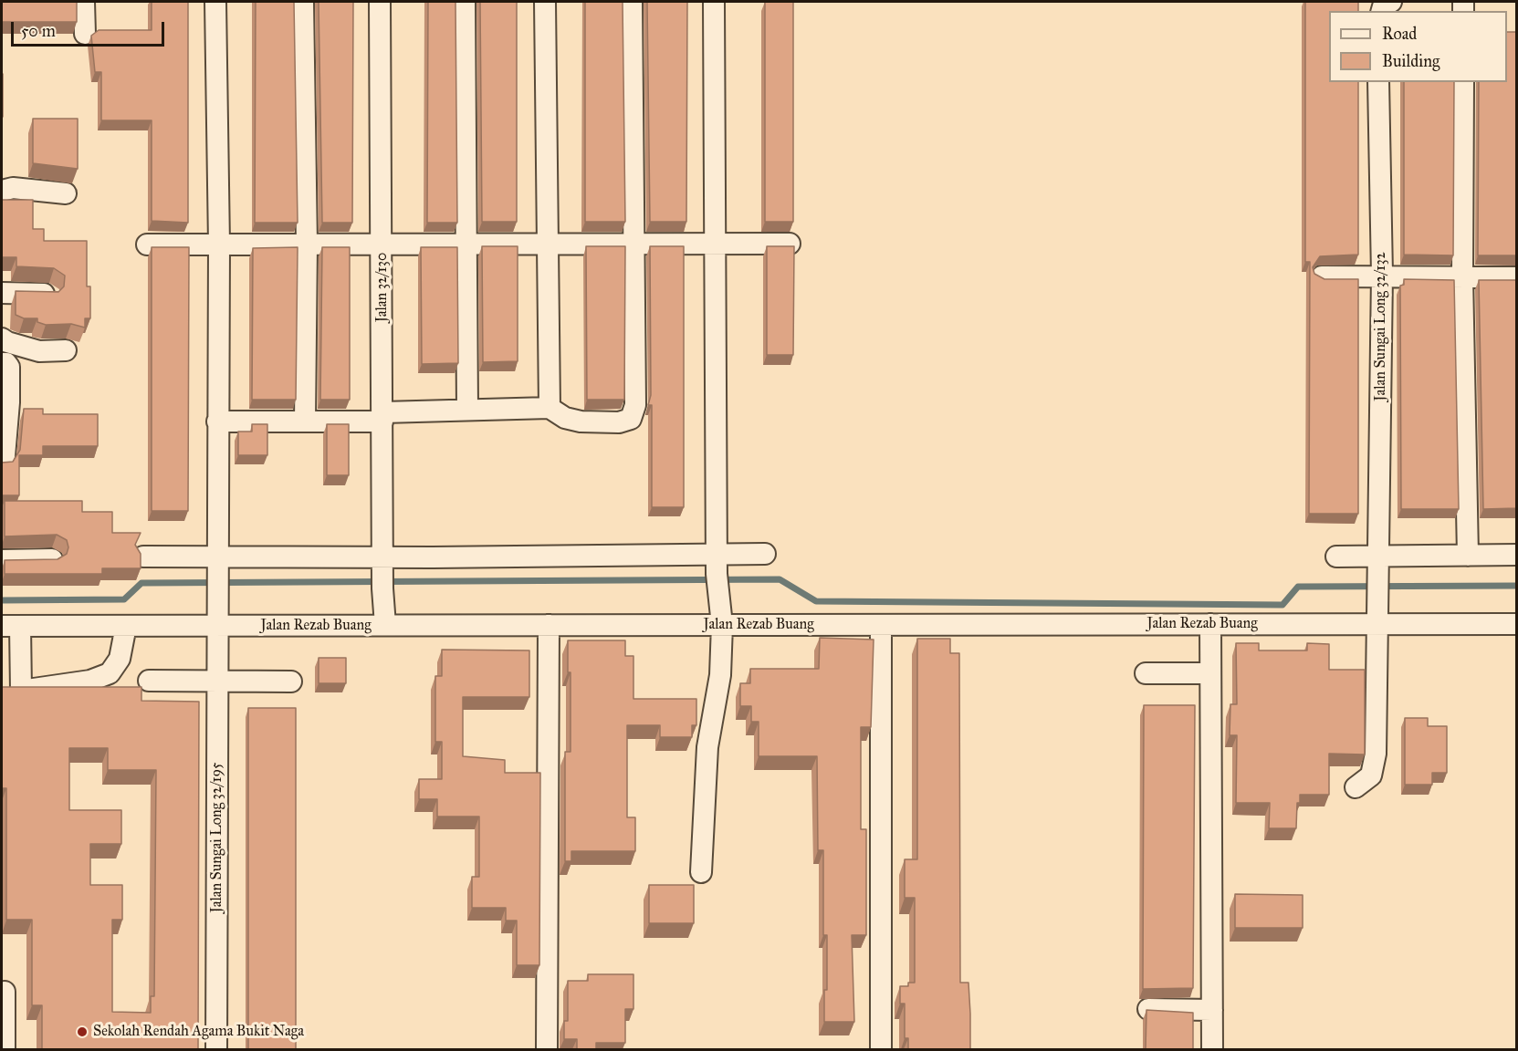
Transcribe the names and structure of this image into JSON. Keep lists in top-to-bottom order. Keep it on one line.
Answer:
{"streets":{"street":["Jalan 32/130","Jalan Sungai Long 32/132","Jalan Rezab Buang","Jalan Sungai Long 32/195"]},"crossings":[["Jalan 32/130","Jalan Rezab Buang"],["Jalan Sungai Long 32/132","Jalan Rezab Buang"],["Jalan Rezab Buang","Jalan Sungai Long 32/195"]],"places":["Sekolah Rendah Agama Bukit Naga"],"legend":["Road","Building"],"scale_bar":"50 m"}
